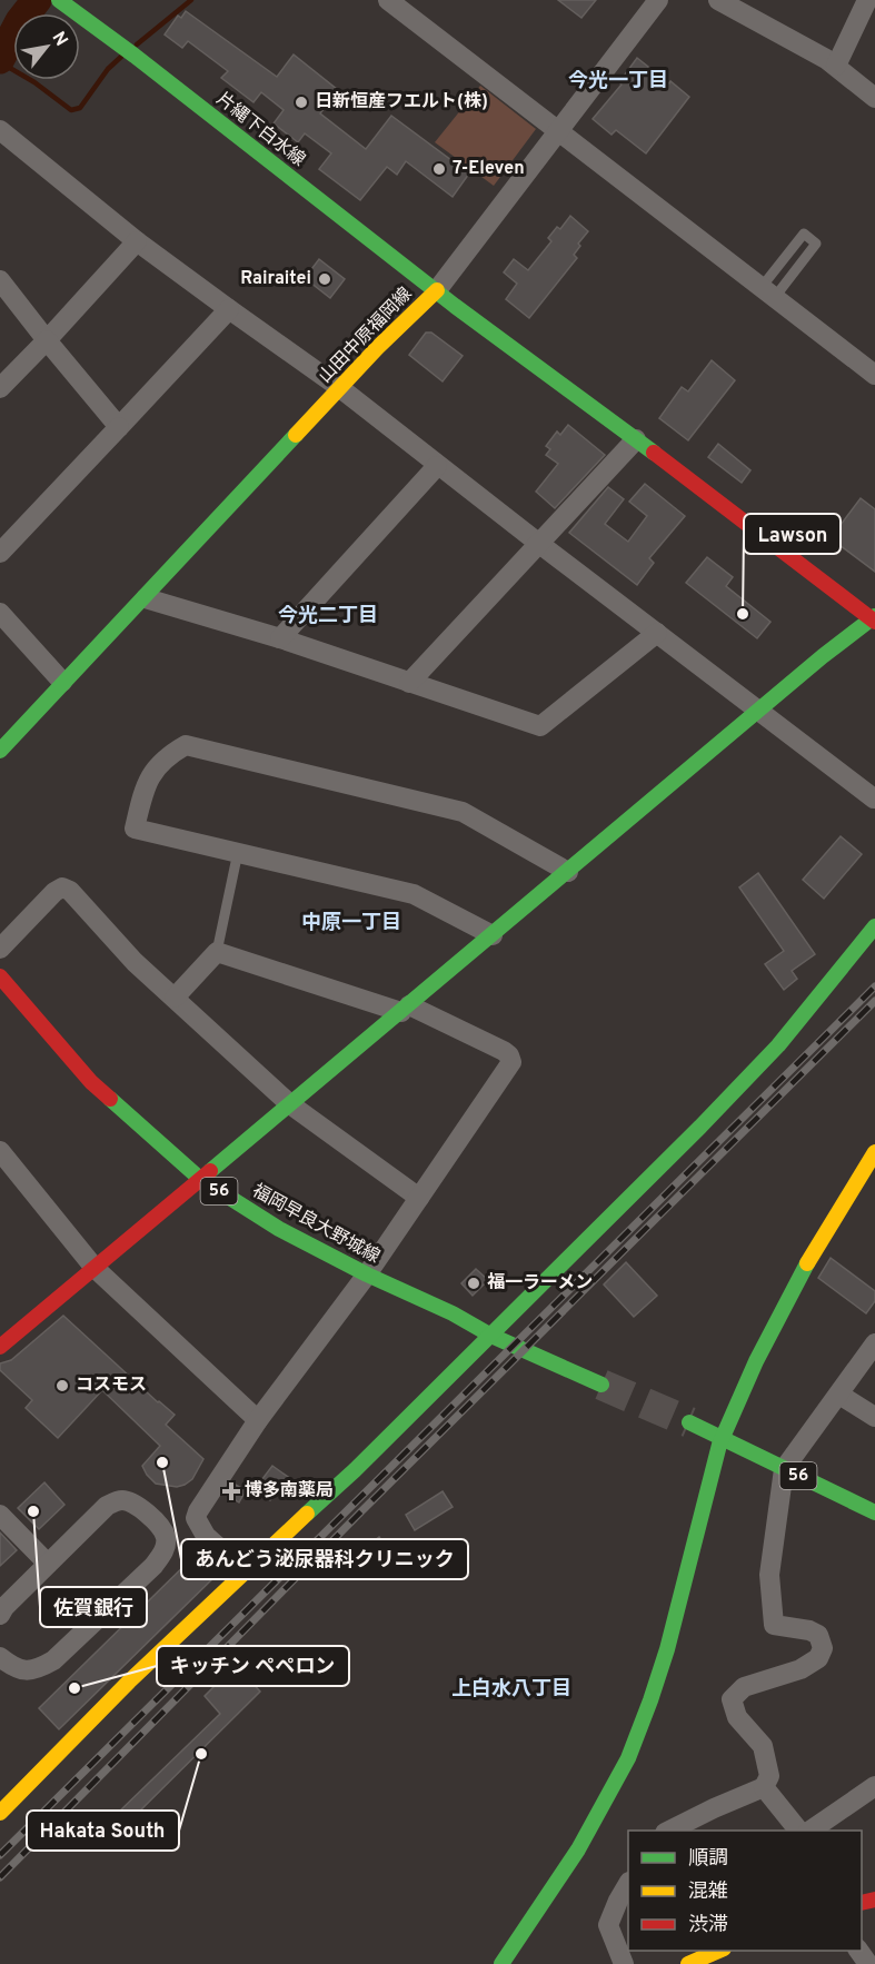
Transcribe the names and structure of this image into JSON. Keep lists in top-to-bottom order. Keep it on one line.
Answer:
{"streets":{"street":["片縄下白水線","山田中原福岡線","56","福岡早良大野城線"]},"crossings":[["片縄下白水線","山田中原福岡線"]],"districts":["今光一丁目","今光二丁目","中原一丁目","上白水八丁目"],"places":{"other":["日新恒産フエルト(株)","7-Eleven","Rairaitei","Lawson","福一ラーメン","コスモス","あんどう泌尿器科クリニック","佐賀銀行","キッチン ペペロン","Hakata South"],"health":["博多南薬局"]},"legend":["順調","混雑","渋滞"],"north":"top right"}
